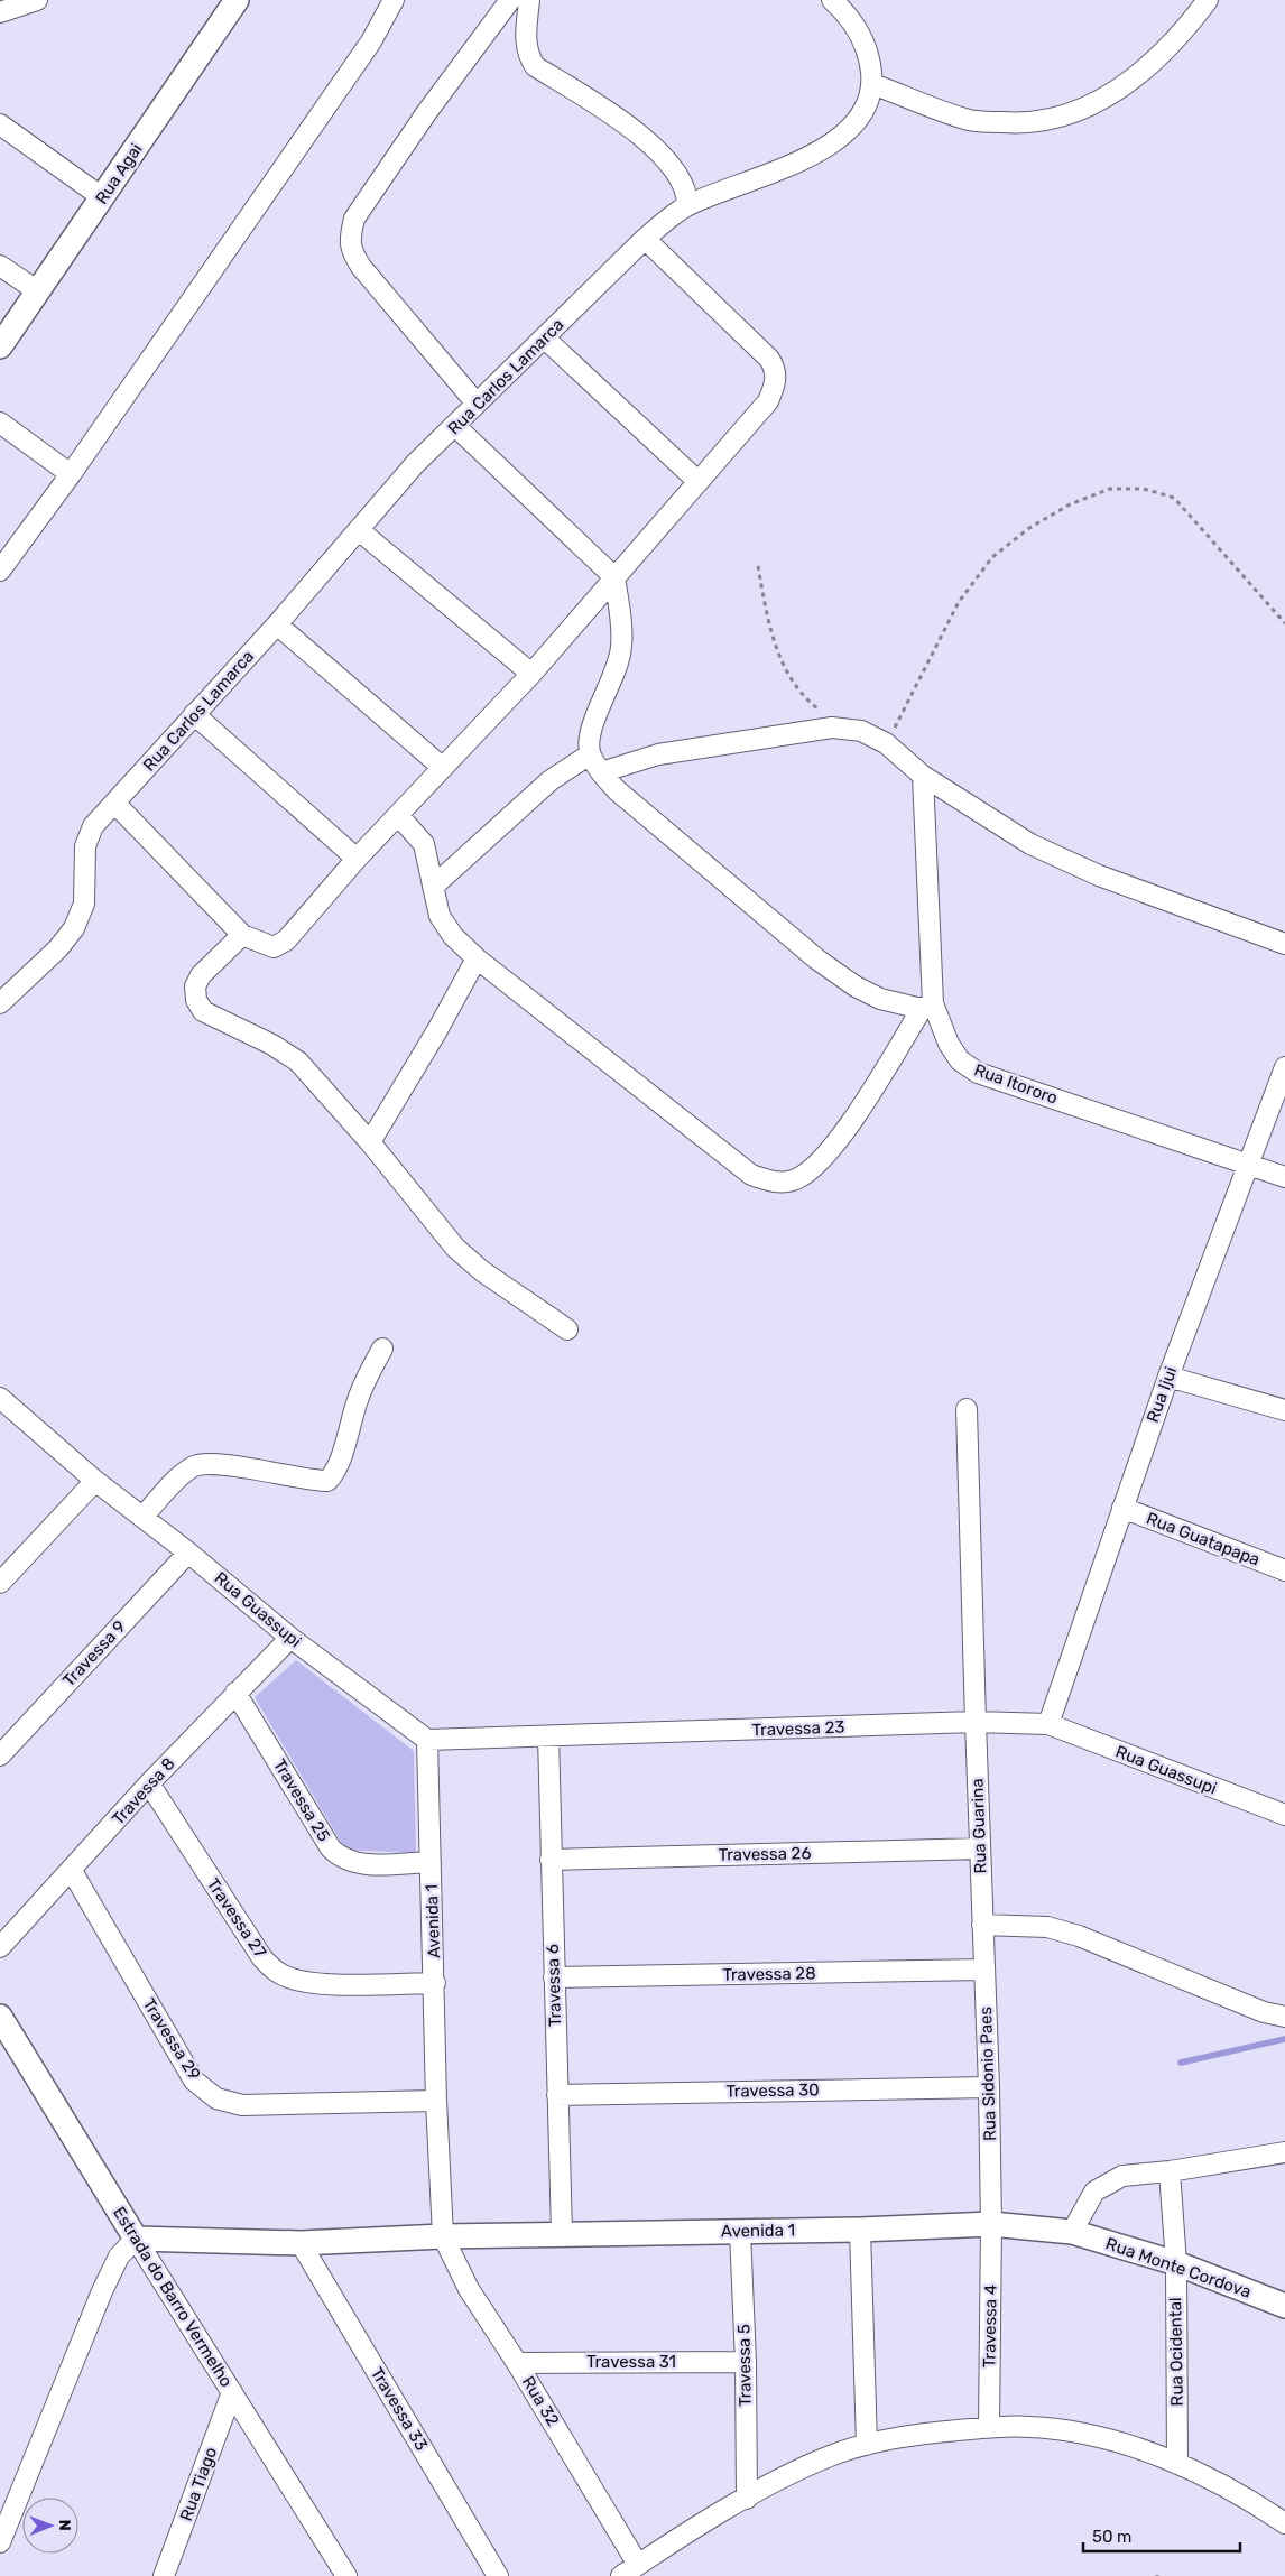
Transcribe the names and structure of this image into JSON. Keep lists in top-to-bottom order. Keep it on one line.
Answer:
{"streets":{"street":["Rua Agai","Rua Carlos Lamarca","Rua Itororo","Rua Ijui","Rua Guatapapa","Rua Guassupi","Travessa 9","Travessa 23","Travessa 8","Travessa 25","Rua Guarina","Travessa 26","Travessa 27","Avenida 1","Travessa 28","Travessa 6","Travessa 29","Rua Sidonio Paes","Travessa 30","Rua Monte Cordova","Estrada do Barro Vermelho","Travessa 4","Rua Ocidental","Travessa 31","Travessa 5","Rua 32","Travessa 33","Rua Tiago"]},"crossings":[["Rua Itororo","Rua Ijui"],["Rua Ijui","Rua Guatapapa"],["Rua Ijui","Rua Guassupi"],["Rua Ijui","Travessa 23"],["Rua Guassupi","Travessa 9"],["Rua Guassupi","Travessa 23"],["Rua Guassupi","Travessa 8"],["Rua Guassupi","Avenida 1"],["Travessa 23","Rua Guarina"],["Travessa 23","Travessa 6"],["Travessa 8","Travessa 25"],["Travessa 8","Travessa 27"],["Travessa 8","Travessa 29"],["Travessa 25","Avenida 1"],["Rua Guarina","Travessa 26"],["Rua Guarina","Rua Sidonio Paes"],["Travessa 26","Travessa 6"],["Travessa 27","Avenida 1"],["Avenida 1","Travessa 6"],["Avenida 1","Travessa 29"],["Avenida 1","Rua Sidonio Paes"],["Avenida 1","Rua Monte Cordova"],["Avenida 1","Estrada do Barro Vermelho"],["Avenida 1","Travessa 4"],["Avenida 1","Travessa 5"],["Avenida 1","Rua 32"],["Avenida 1","Travessa 33"],["Travessa 28","Travessa 6"],["Travessa 28","Rua Sidonio Paes"],["Travessa 6","Travessa 30"],["Rua Sidonio Paes","Travessa 30"],["Rua Sidonio Paes","Travessa 4"],["Rua Monte Cordova","Rua Ocidental"],["Estrada do Barro Vermelho","Rua Tiago"],["Travessa 31","Travessa 5"],["Travessa 31","Rua 32"]],"scale_bar":"50 m","north":"right"}
